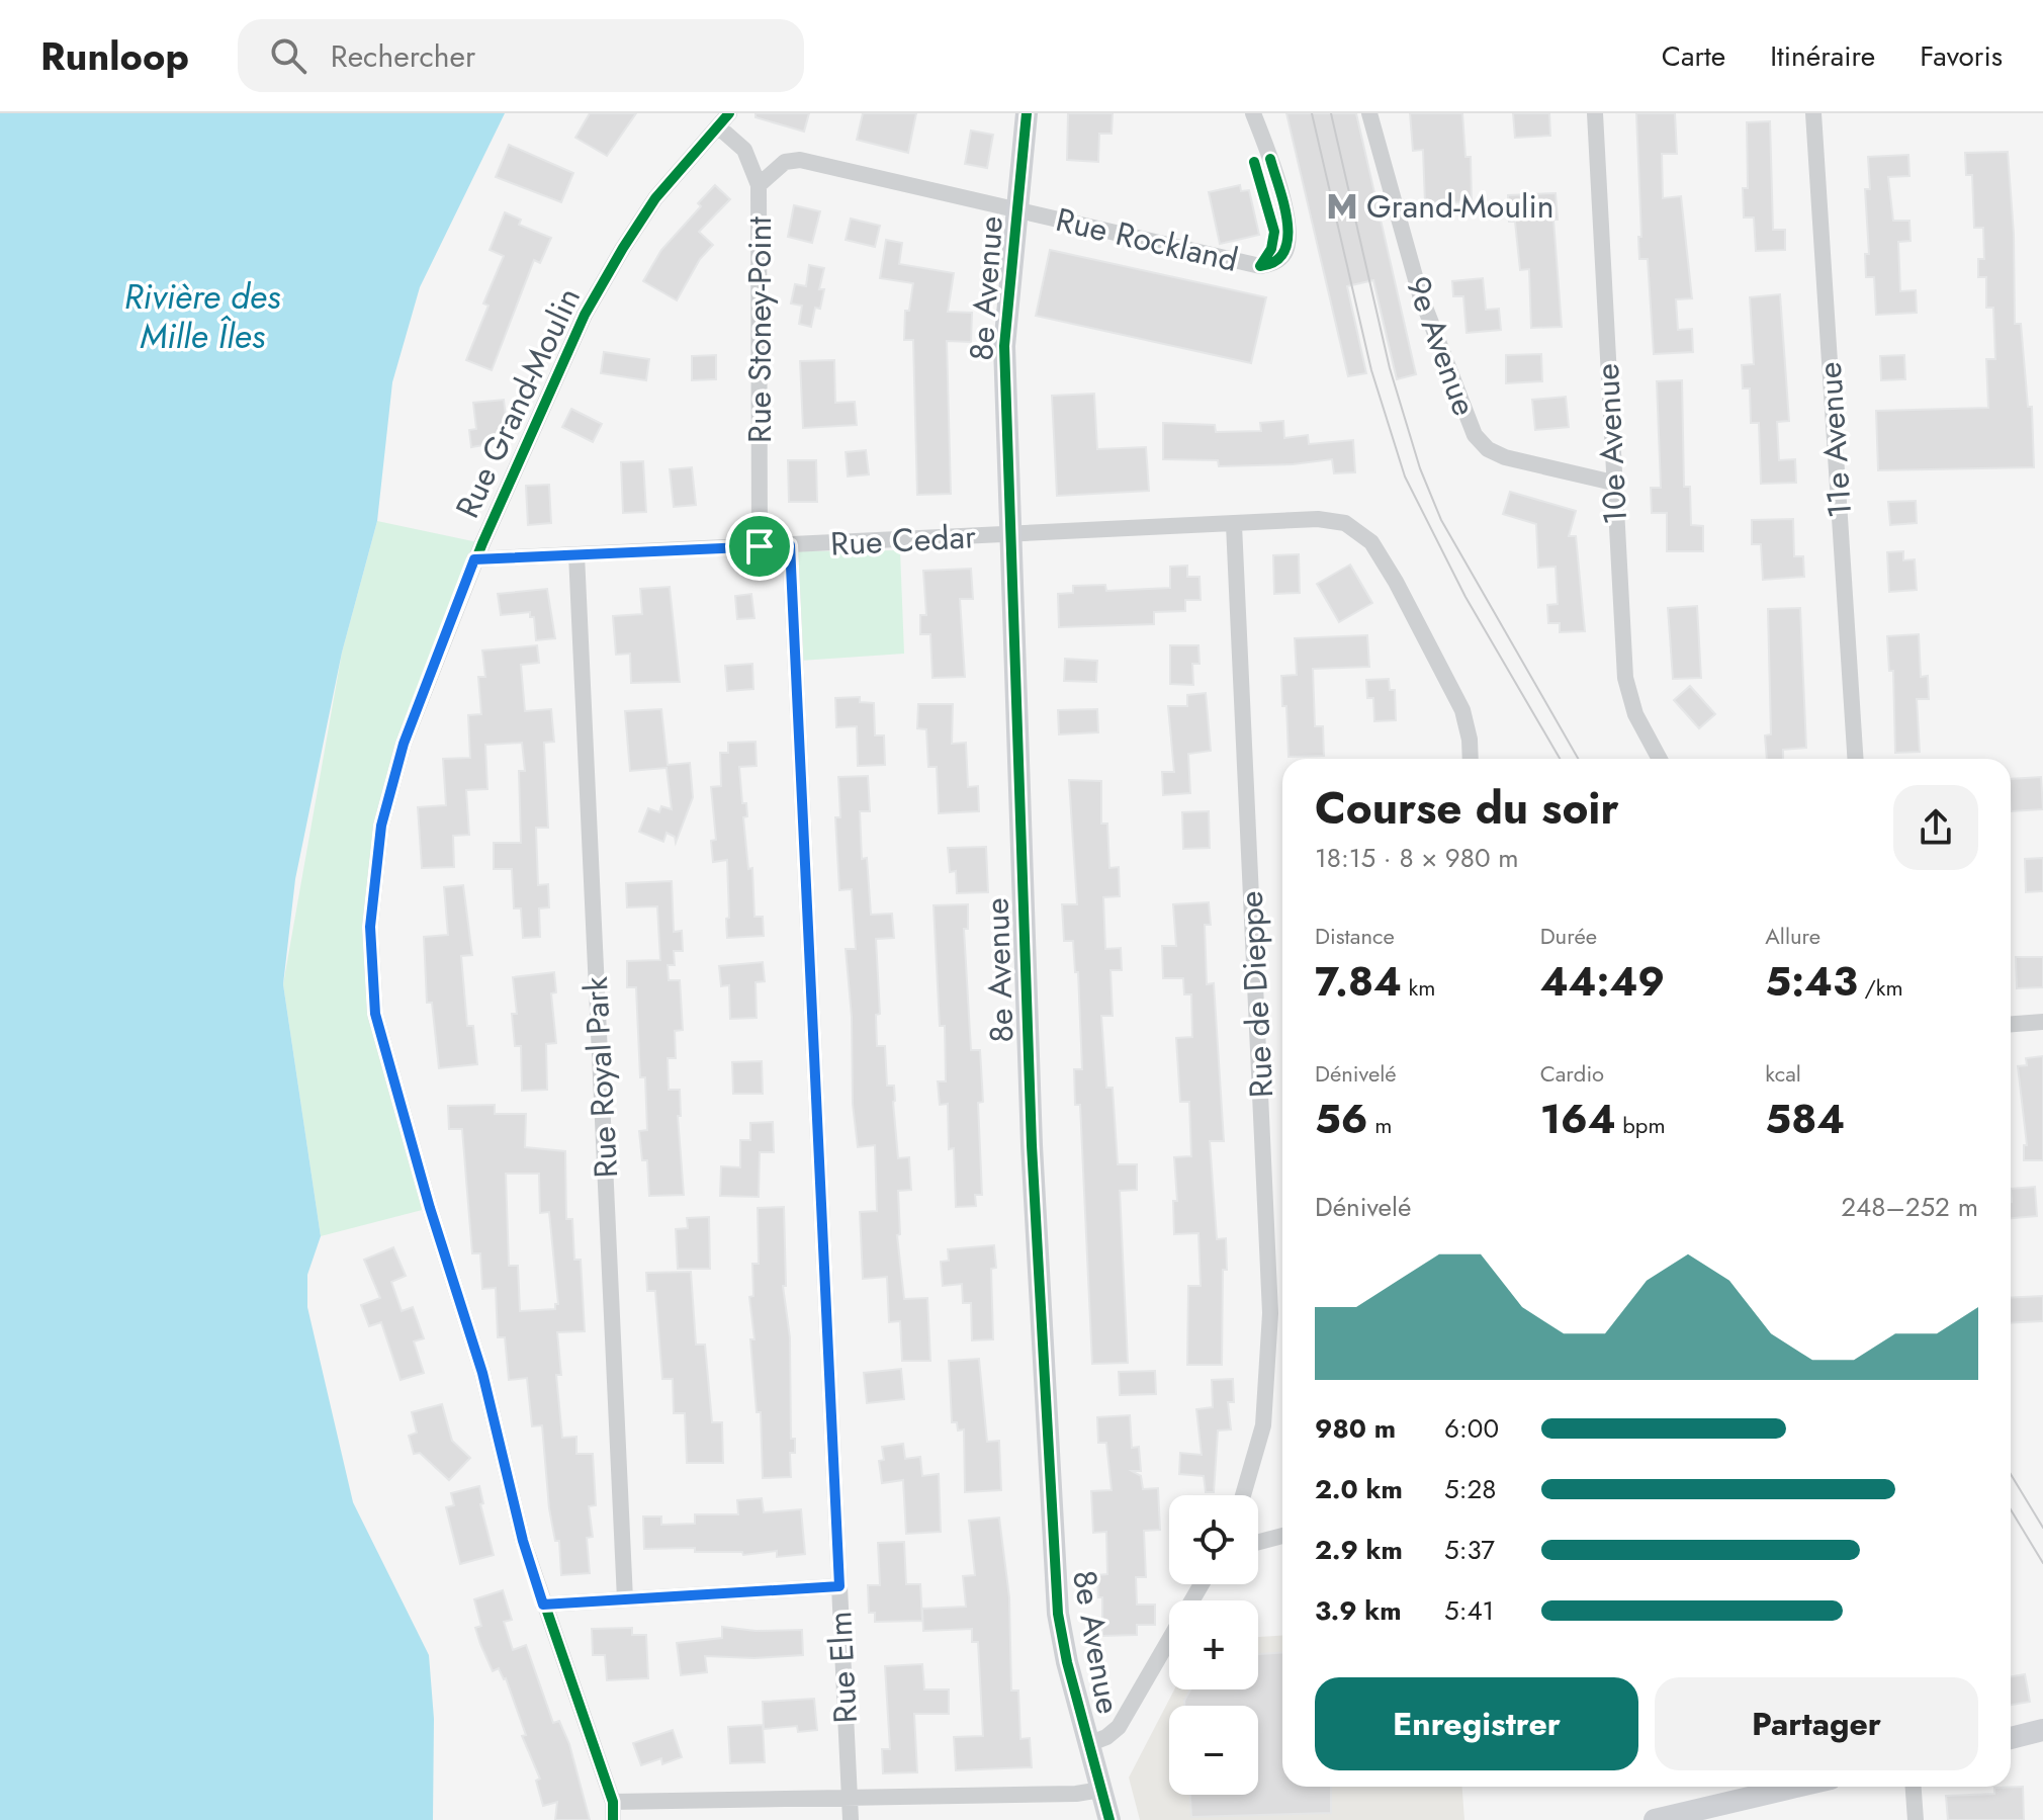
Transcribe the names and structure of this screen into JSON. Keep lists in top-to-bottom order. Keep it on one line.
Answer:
{"streets":{"street":["Rue Rockland","8e Avenue","Rue Stoney-Point","9e Avenue","Rue Grand-Moulin","11e Avenue","10e Avenue","Rue Cedar","Rue de Dieppe","Rue Royal Park","Rue Elm"]},"crossings":[["Rue Rockland","8e Avenue"],["Rue Rockland","Rue Stoney-Point"],["8e Avenue","Rue Cedar"],["Rue Stoney-Point","Rue Grand-Moulin"],["Rue Stoney-Point","Rue Cedar"],["9e Avenue","10e Avenue"],["Rue Grand-Moulin","Rue Cedar"],["Rue Cedar","Rue de Dieppe"],["Rue Cedar","Rue Royal Park"],["Rue Cedar","Rue Elm"]],"water":["Rivière des Mille Îles"],"places":{"metro station":["Grand-Moulin"]},"page":{"header":"Runloop","search":"Rechercher","nav":["Carte","Itinéraire","Favoris"],"heading":["Course du soir","18:15 · 8 × 980 m"],"stats":[["Distance","7.84 km"],["Durée","44:49"],["Allure","5:43 /km"],["Dénivelé","56 m"],["Cardio","164 bpm"],["kcal","584"]],"chart":["Dénivelé","248–252 m"],"list":[{"name":"980 m","note":"6:00"},{"name":"2.0 km","note":"5:28"},{"name":"2.9 km","note":"5:37"},{"name":"3.9 km","note":"5:41"}],"map_buttons":["+","−"],"buttons":["Enregistrer","Partager"]}}
